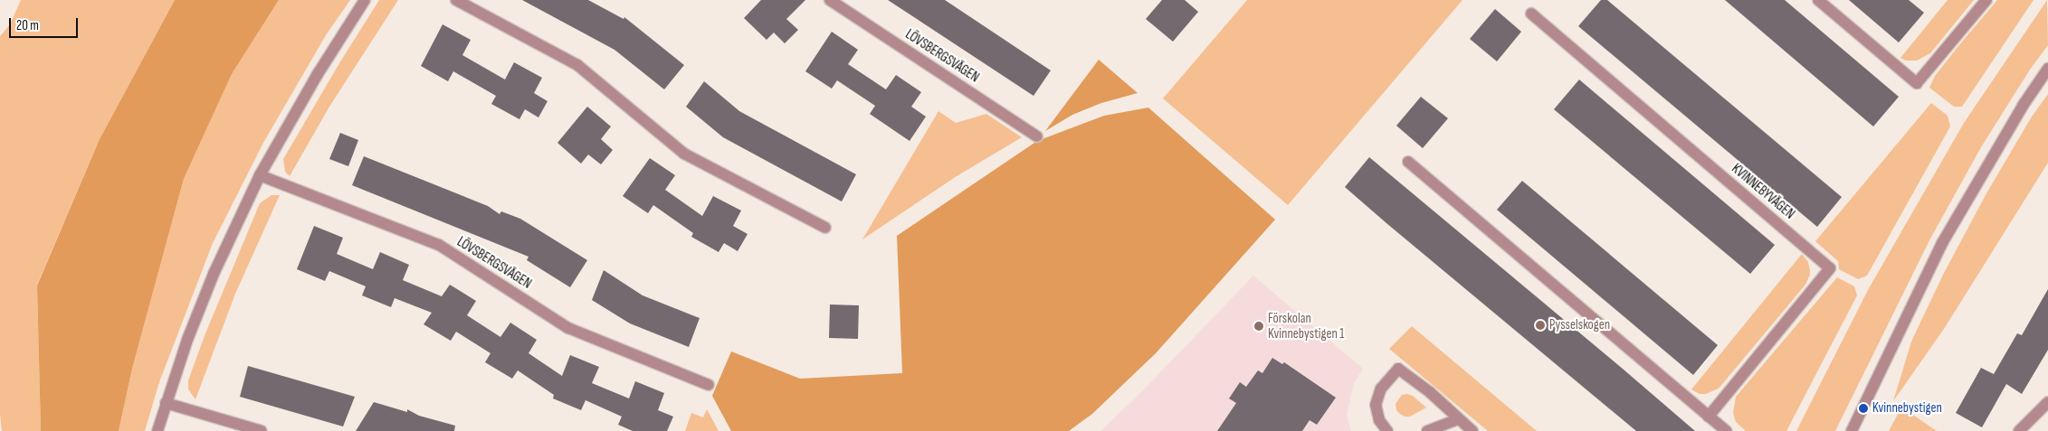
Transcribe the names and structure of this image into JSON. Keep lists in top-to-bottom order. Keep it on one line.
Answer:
{"streets":{"street":["LÖVSBERGSVÄGEN","KVINNEBYVÄGEN"]},"places":["Pysselskogen","Förskolan Kvinnebystigen 1","Kvinnebystigen"],"scale_bar":"20 m"}
